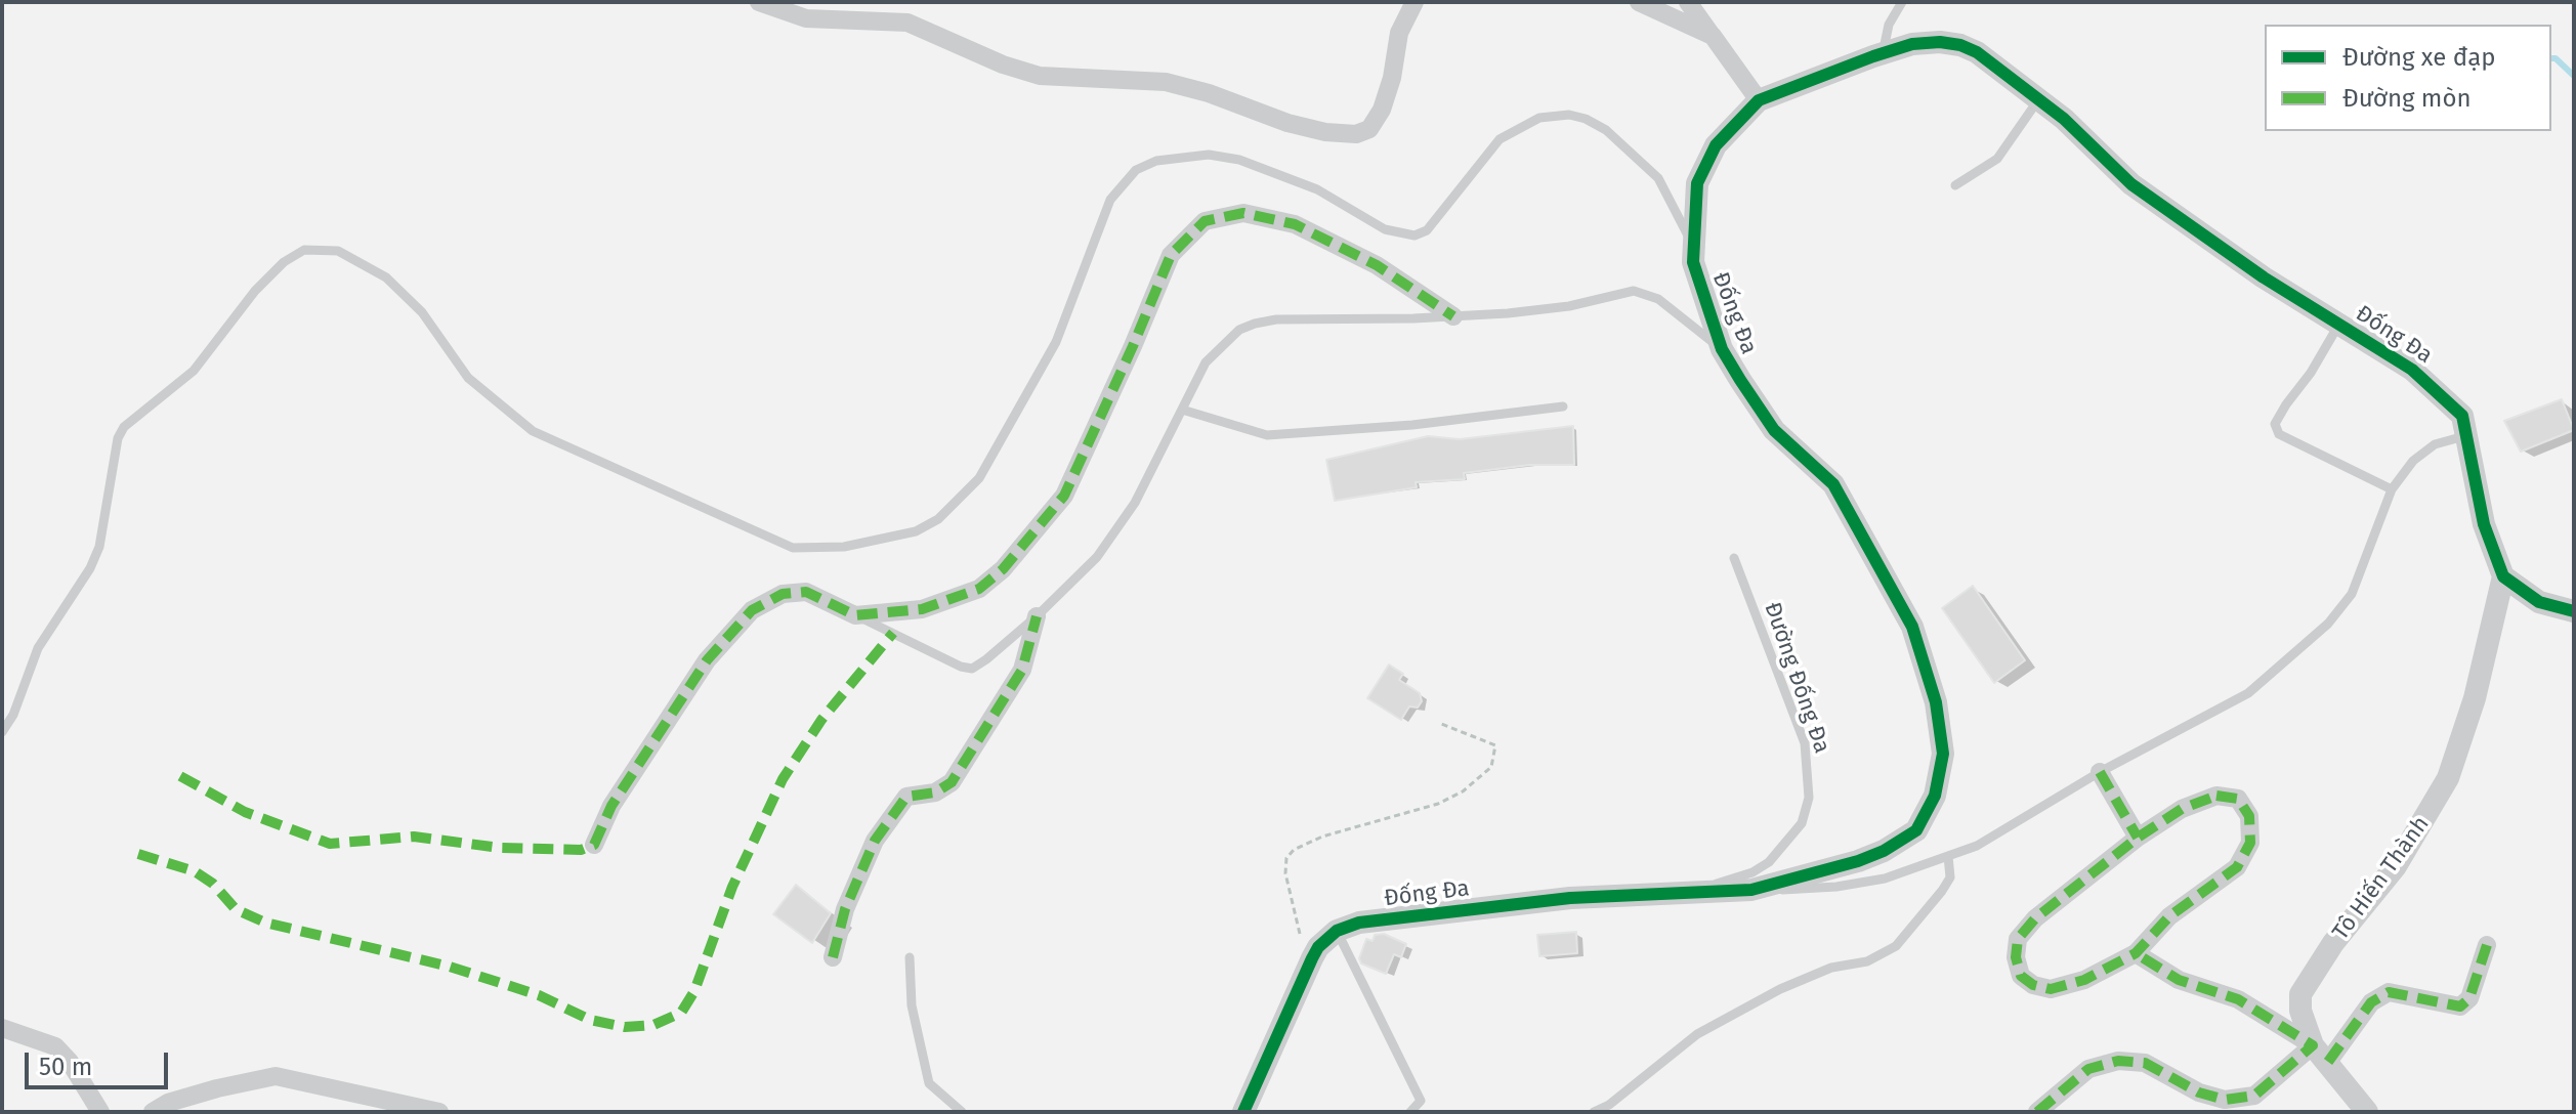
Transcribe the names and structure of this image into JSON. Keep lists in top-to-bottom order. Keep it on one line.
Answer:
{"streets":{"street":["Đống Đa","Tô Hiến Thành"],"lane":["Đường Đống Đa"]},"crossings":[["Đống Đa","Đường Đống Đa"],["Đống Đa","Tô Hiến Thành"]],"legend":["Đường xe đạp","Đường mòn"],"scale_bar":"50 m"}
